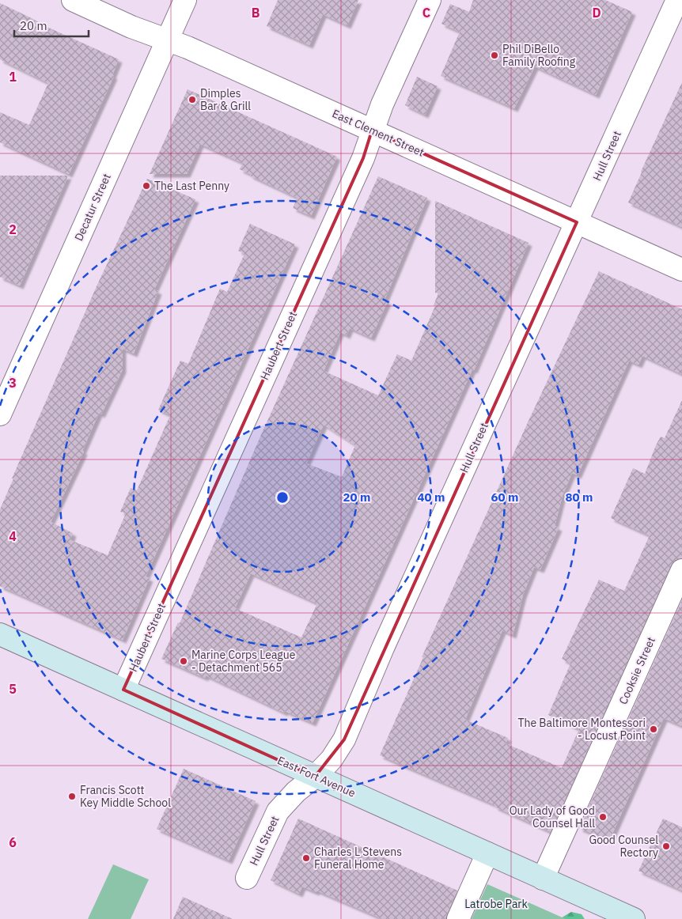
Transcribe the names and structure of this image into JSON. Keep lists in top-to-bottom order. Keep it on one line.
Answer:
{"streets":{"street":["East Clement Street","Hull Street","Decatur Street","Haubert Street","Cooksie Street","East Fort Avenue"]},"crossings":[["East Clement Street","Hull Street"],["East Clement Street","Decatur Street"],["East Clement Street","Haubert Street"],["Hull Street","East Fort Avenue"],["Haubert Street","East Fort Avenue"],["Cooksie Street","East Fort Avenue"]],"parks":["Latrobe Park"],"places":["Phil DiBello Family Roofing","Dimples Bar & Grill","The Last Penny","Marine Corps League - Detachment 565","The Baltimore Montessori - Locust Point","Francis Scott Key Middle School","Our Lady of Good Counsel Hall","Good Counsel Rectory","Charles L Stevens Funeral Home"],"scale_bar":"20 m","grid":{"columns":["B","C","D"],"rows":["1","2","3","4","5","6"]},"rings":["20 m","40 m","60 m","80 m"]}
